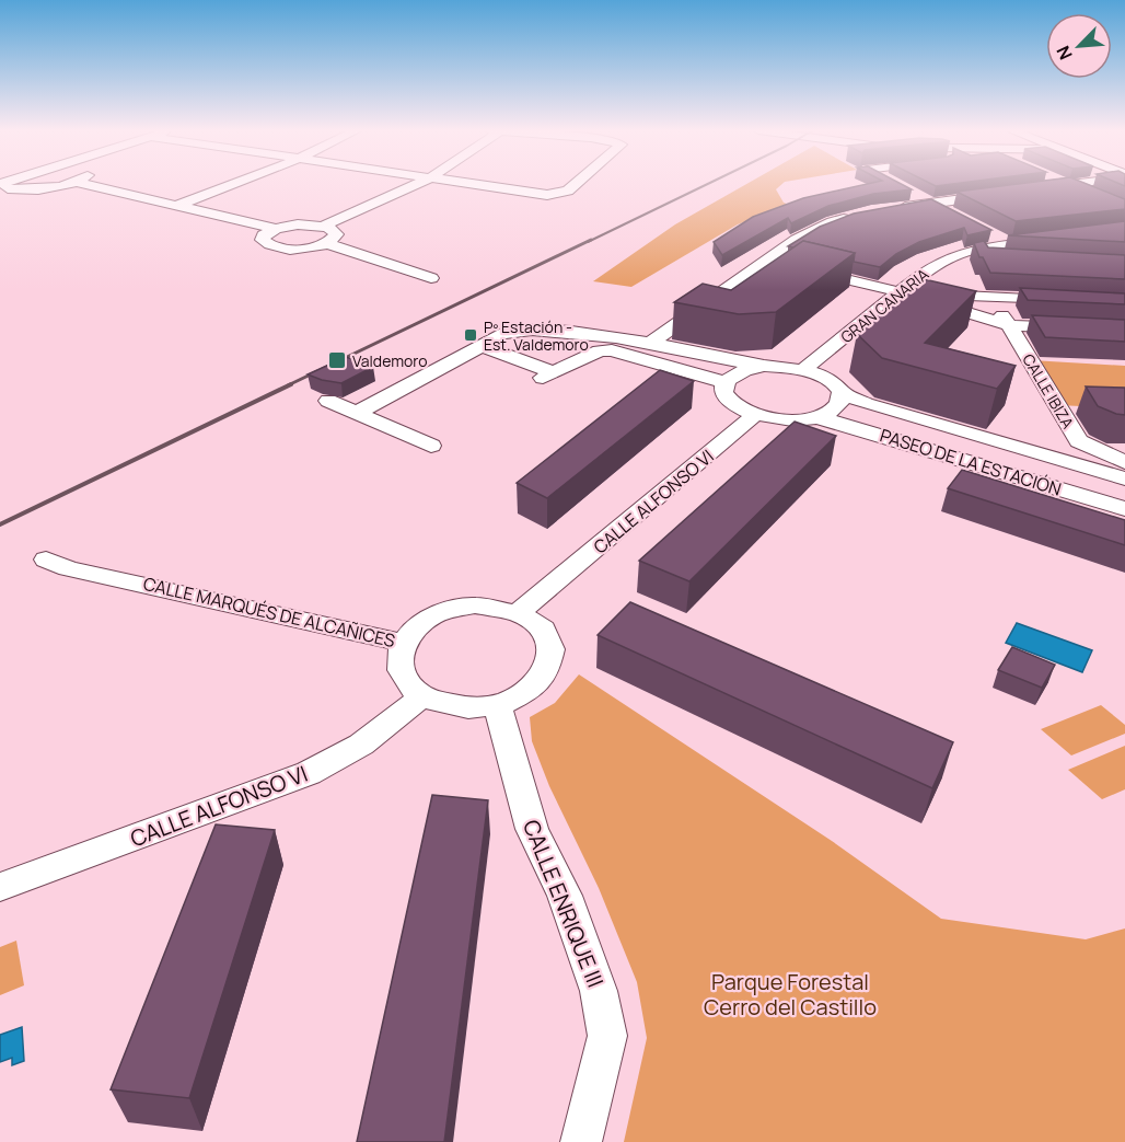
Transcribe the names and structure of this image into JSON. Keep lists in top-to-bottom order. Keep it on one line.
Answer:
{"streets":{"street":["GRAN CANARIA","CALLE IBIZA","PASEO DE LA ESTACIÓN","CALLE ALFONSO VI","CALLE MARQUÉS DE ALCAÑICES","CALLE ENRIQUE III"]},"crossings":[["GRAN CANARIA","PASEO DE LA ESTACIÓN"],["PASEO DE LA ESTACIÓN","CALLE ALFONSO VI"],["CALLE ALFONSO VI","CALLE MARQUÉS DE ALCAÑICES"],["CALLE ALFONSO VI","CALLE ENRIQUE III"],["CALLE MARQUÉS DE ALCAÑICES","CALLE ENRIQUE III"]],"parks":["Parque Forestal Cerro del Castillo"],"places":{"transit":["Pº Estación - Est. Valdemoro","Valdemoro"]},"north":"bottom left"}
